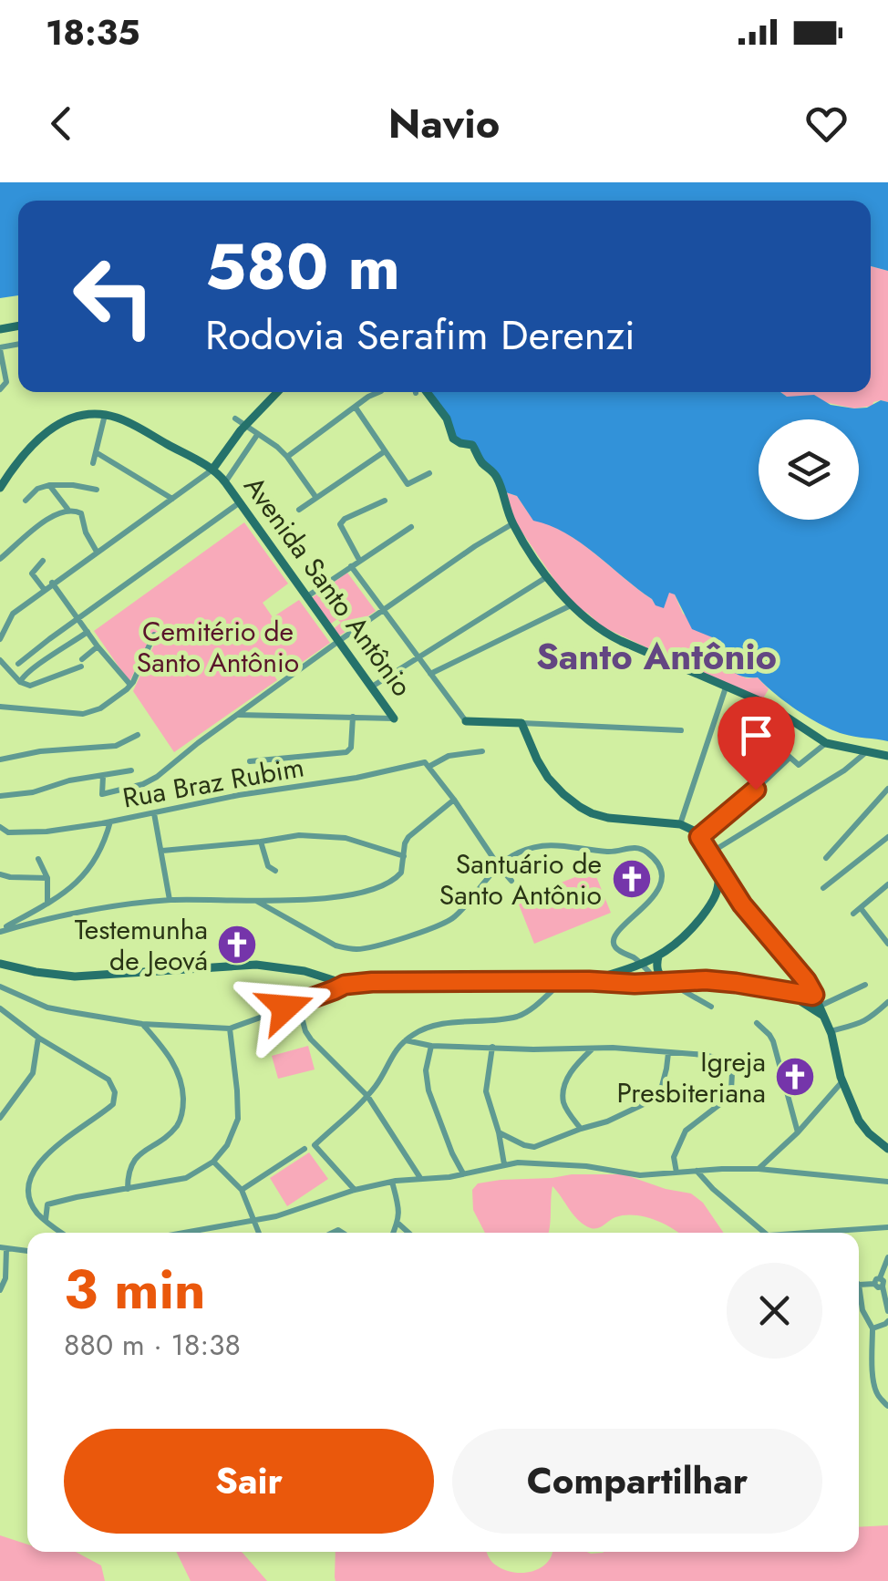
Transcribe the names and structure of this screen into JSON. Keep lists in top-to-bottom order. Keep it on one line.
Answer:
{"streets":{"street":["Avenida Santo Antônio","Rua Braz Rubim"]},"districts":["Santo Antônio"],"parks":["Cemitério de Santo Antônio"],"places":{"church":["Santuário de Santo Antônio","Testemunha de Jeová","Igreja Presbiteriana"]},"page":{"status":"18:35","header":"Navio","turn":["580 m","Rodovia Serafim Derenzi"],"heading":["3 min","880 m · 18:38"],"buttons":["Sair","Compartilhar"]}}
